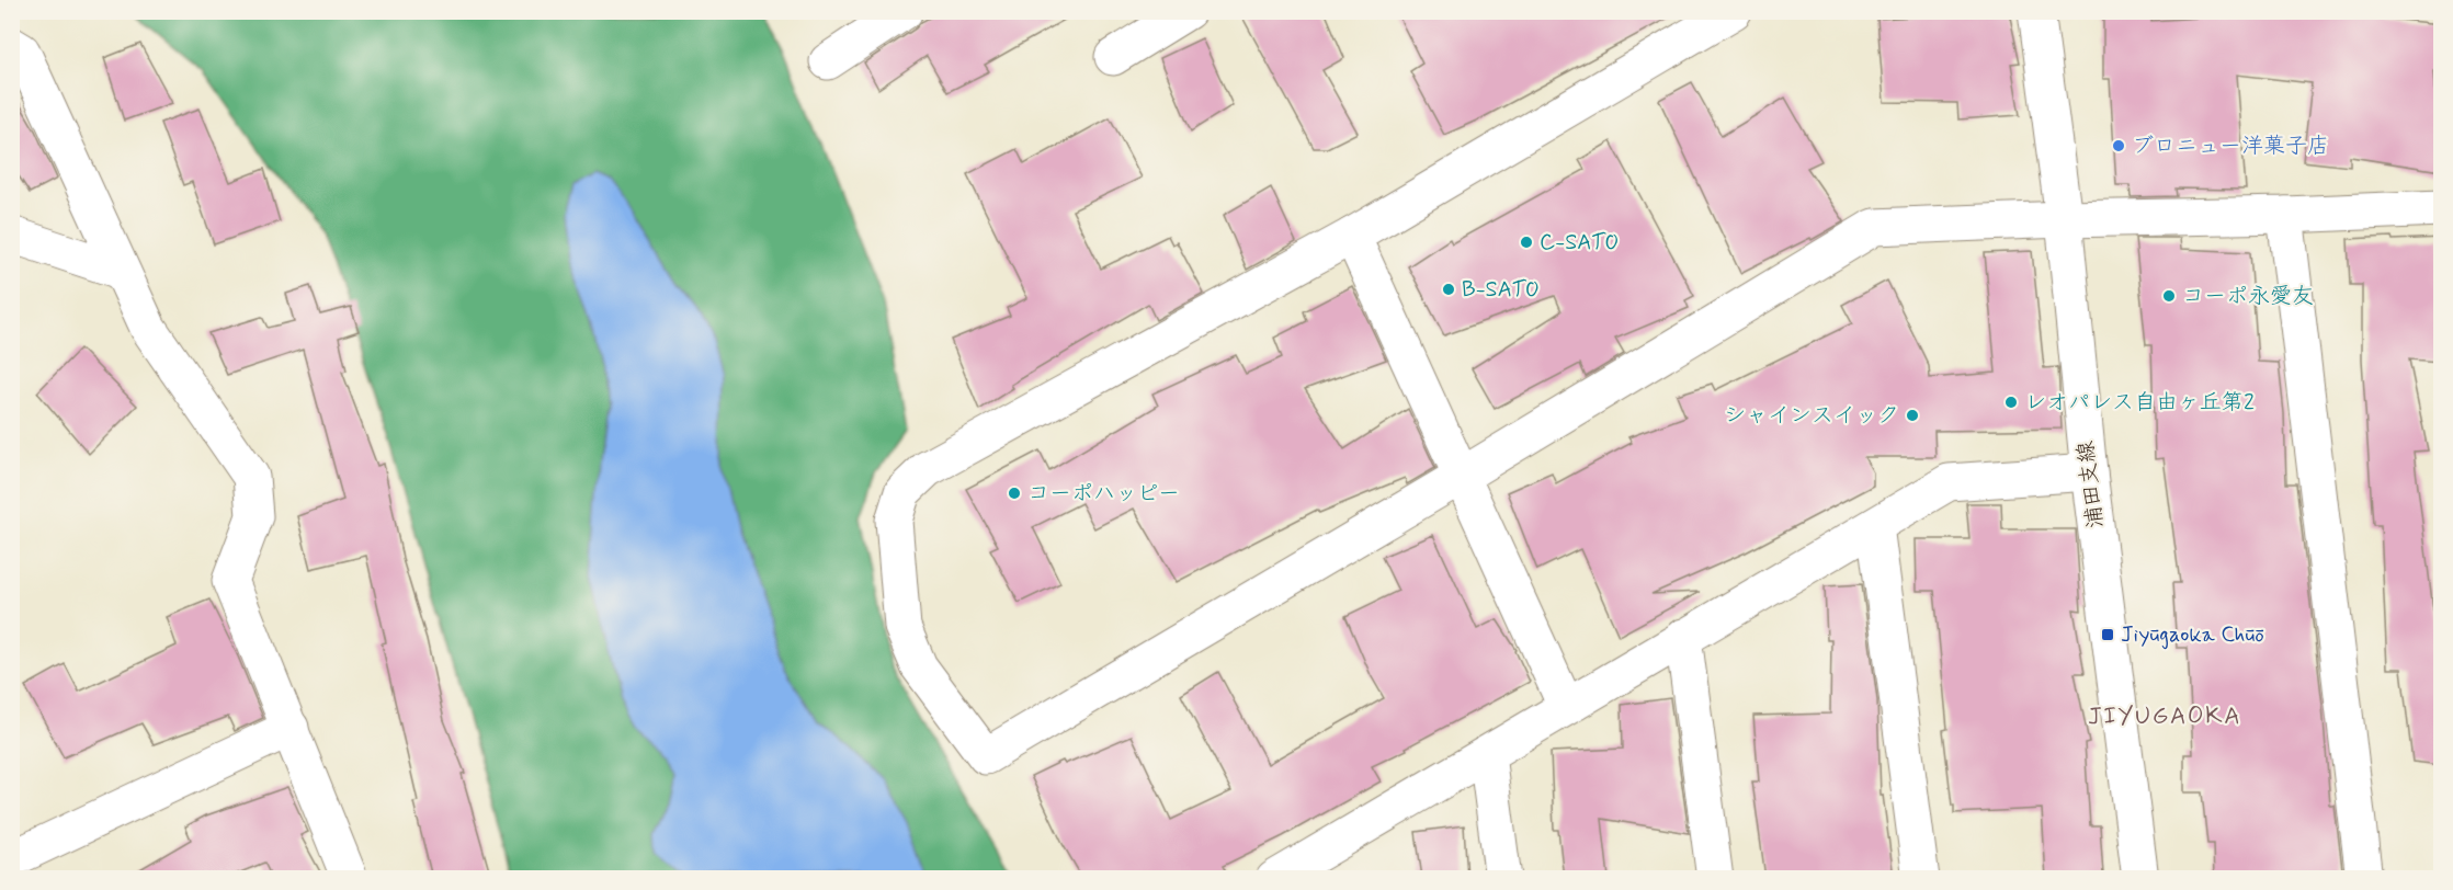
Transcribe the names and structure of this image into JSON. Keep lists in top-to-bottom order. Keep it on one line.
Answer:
{"streets":{"street":["浦田支線"]},"districts":["JIYUGAOKA"],"places":{"other":["ブロニュー洋菓子店","C-SATO","B-SATO","コーポ永愛友","レオパレス自由ヶ丘第2","シャインスイック","コーポハッピー"],"transit":["Jiyūgaoka Chūō"]}}
